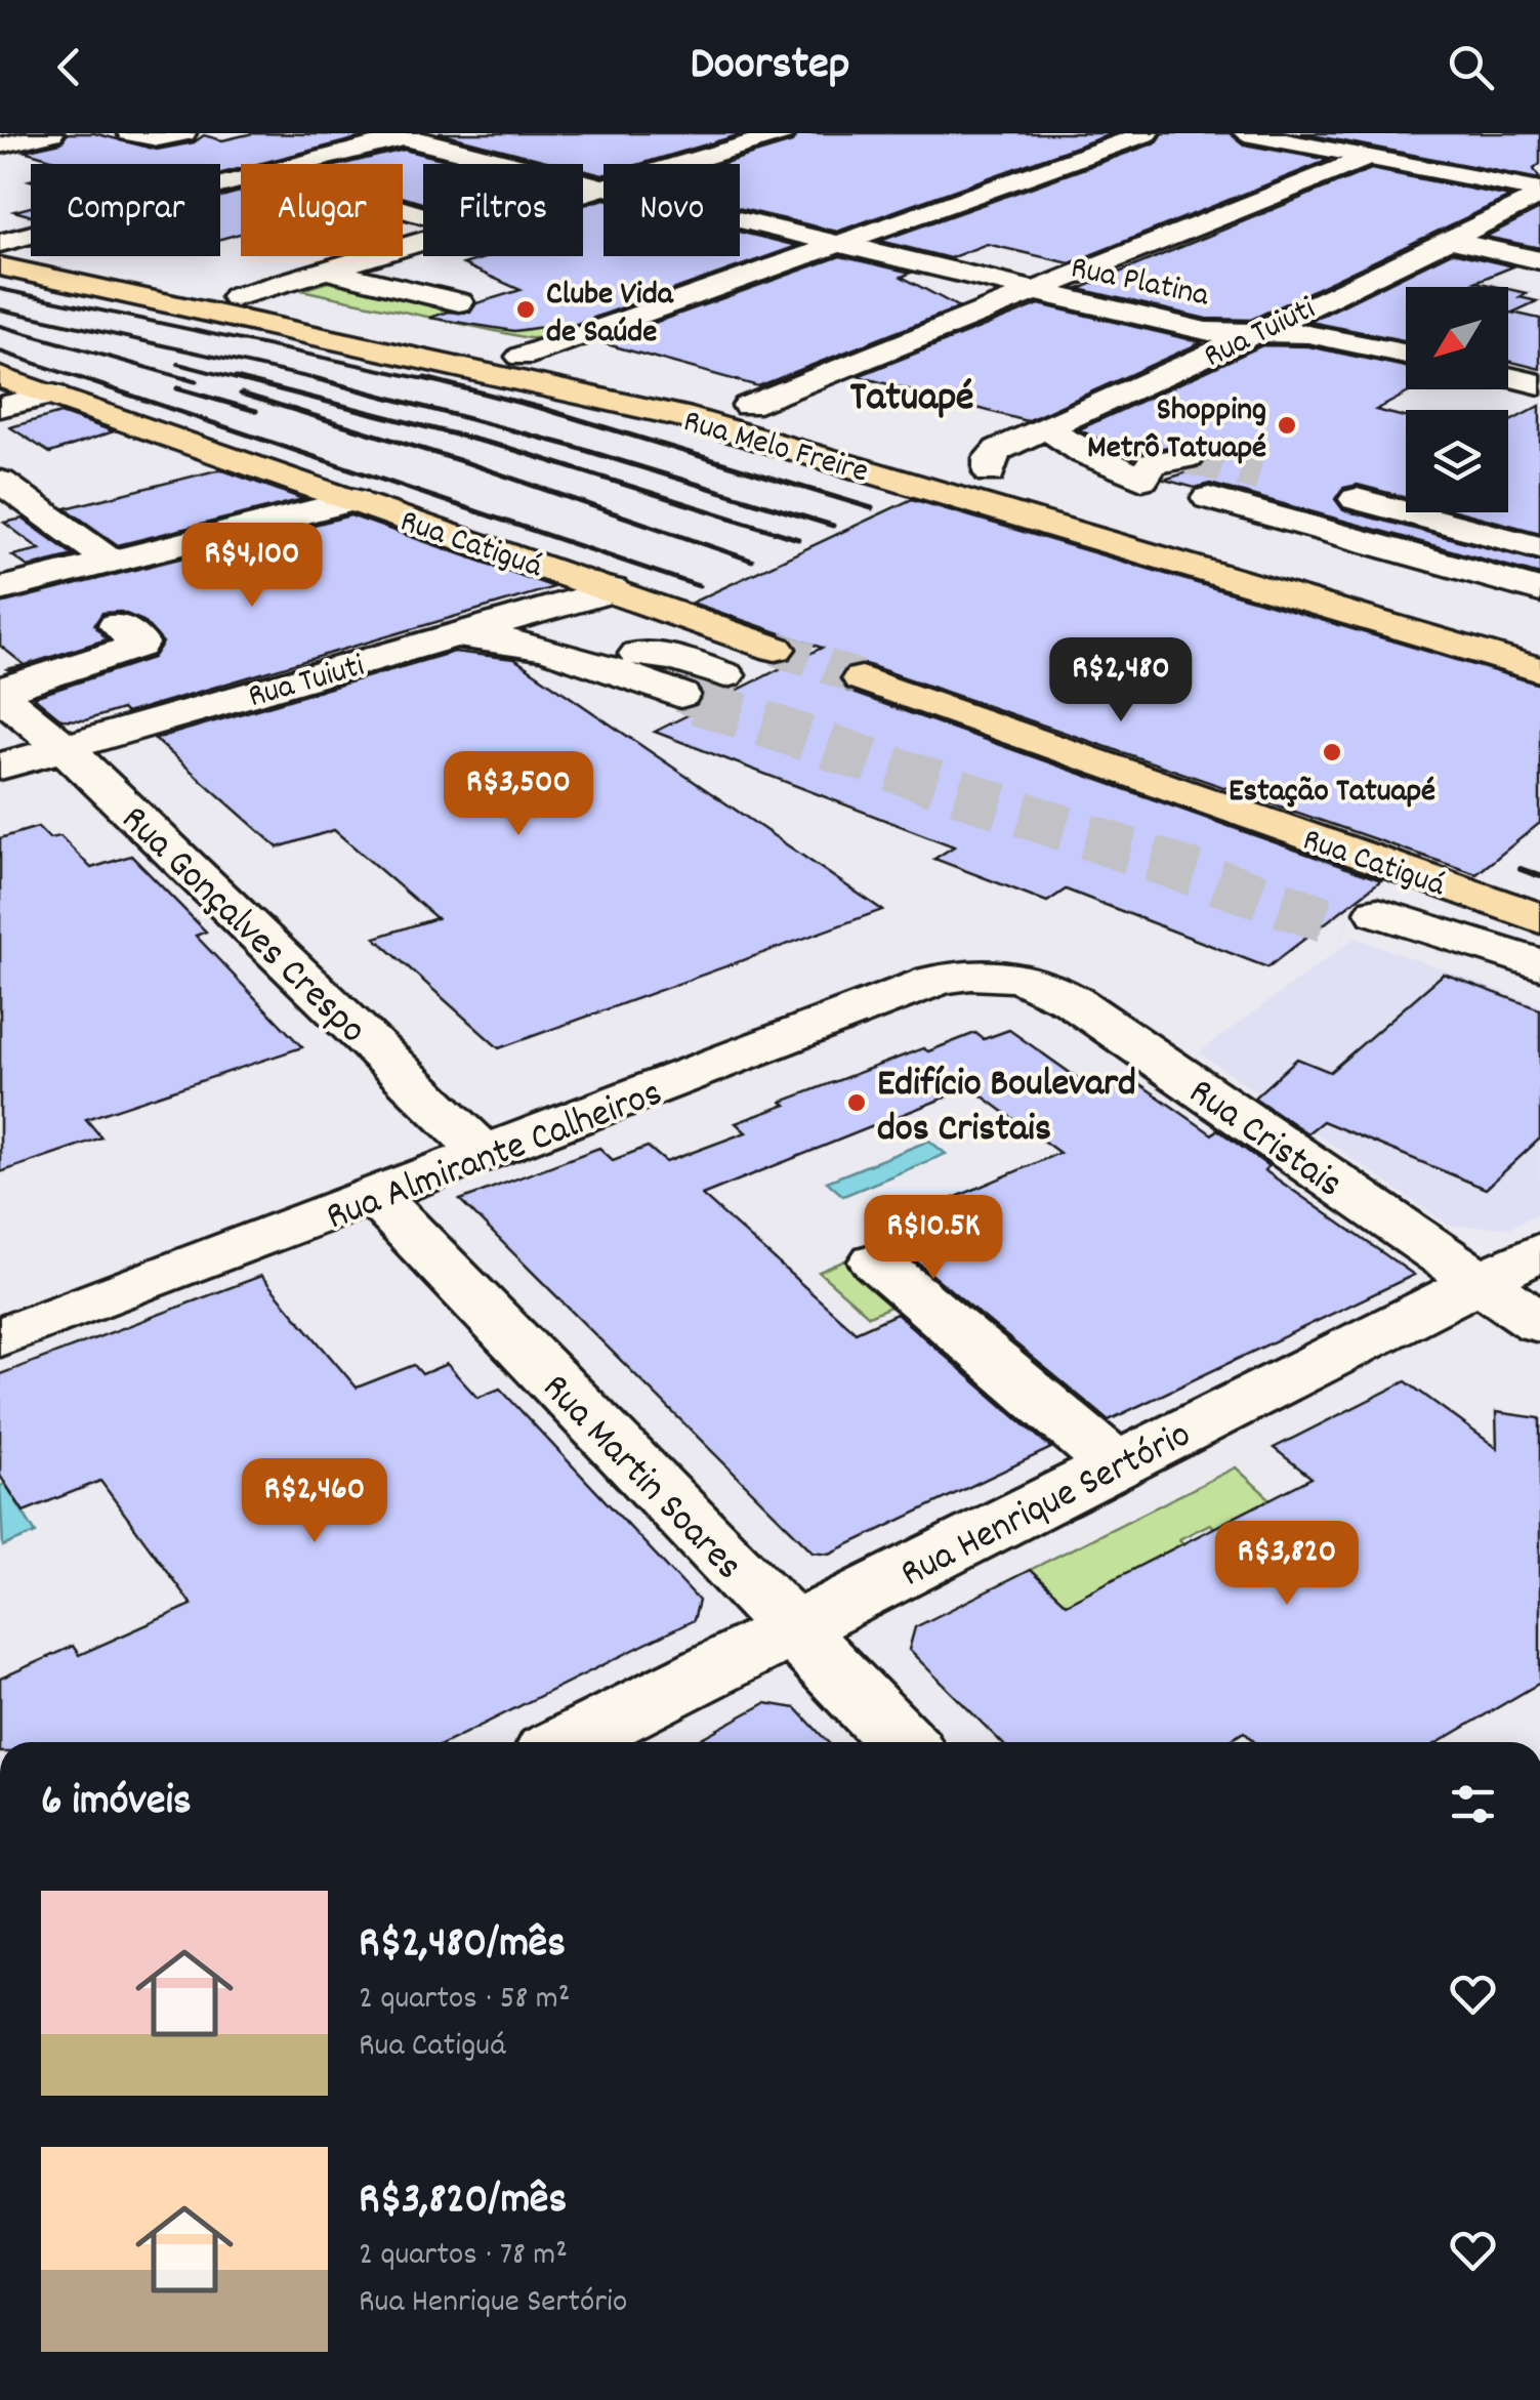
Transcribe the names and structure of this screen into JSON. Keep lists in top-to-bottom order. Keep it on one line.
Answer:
{"streets":{"main road":["Rua Melo Freire","Rua Catiguá"],"street":["Rua Platina","Rua Tuiuti","Rua Gonçalves Crespo","Rua Cristais","Rua Almirante Calheiros","Rua Martin Soares","Rua Henrique Sertório"]},"crossings":[["Rua Platina","Rua Tuiuti"],["Rua Tuiuti","Rua Catiguá"],["Rua Tuiuti","Rua Gonçalves Crespo"],["Rua Gonçalves Crespo","Rua Almirante Calheiros"],["Rua Cristais","Rua Almirante Calheiros"],["Rua Cristais","Rua Henrique Sertório"],["Rua Almirante Calheiros","Rua Martin Soares"],["Rua Martin Soares","Rua Henrique Sertório"]],"districts":["Tatuapé"],"places":["Clube Vida de Saúde","Shopping Metrô Tatuapé","Estação Tatuapé","Edifício Boulevard dos Cristais"],"north":"bottom left","page":{"header":"Doorstep","chip":["Comprar","Alugar","Filtros","Novo"],"price":["R$4,100","R$2,480","R$3,500","R$10.5K","R$2,460","R$3,820"],"heading":"6 imóveis","list":[{"name":"R$2,480/mês","note":"2 quartos · 58 m² · Rua Catiguá"},{"name":"R$3,820/mês","note":"2 quartos · 78 m² · Rua Henrique Sertório"}]}}
